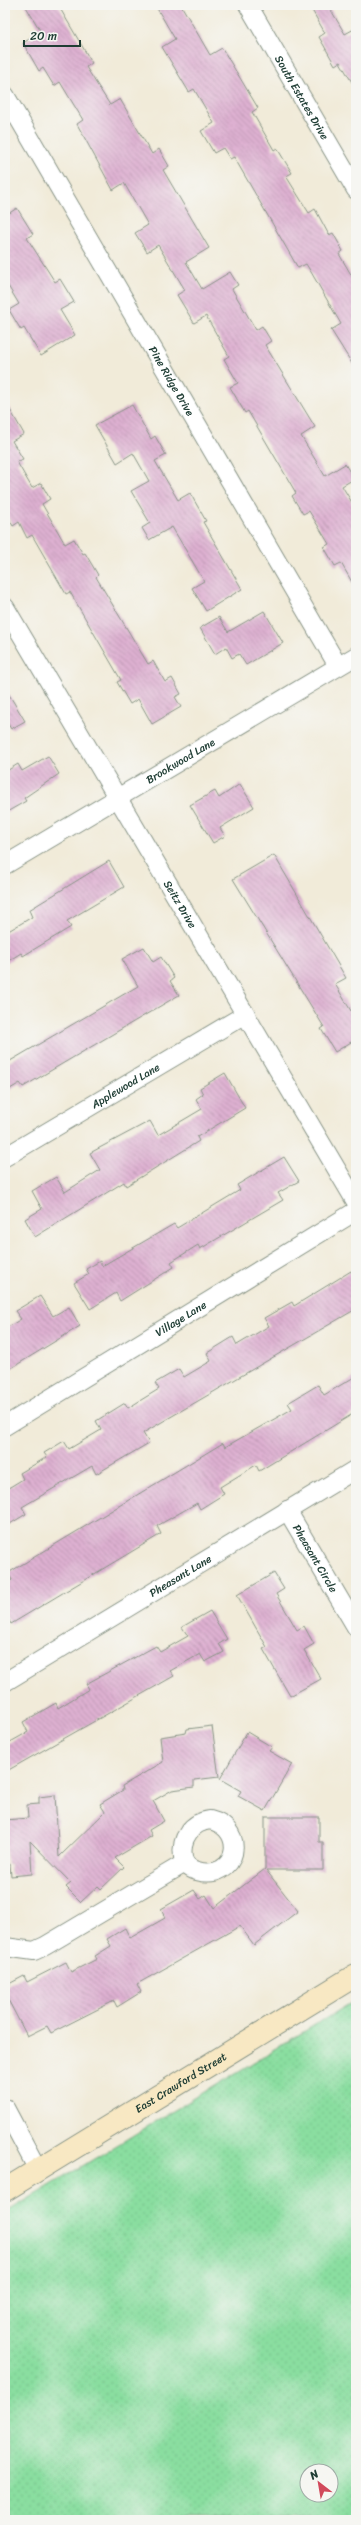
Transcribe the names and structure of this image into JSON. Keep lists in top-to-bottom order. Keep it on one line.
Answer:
{"streets":{"street":["South Estates Drive","Pine Ridge Drive","Brookwood Lane","Seitz Drive","Applewood Lane","Village Lane","Pheasant Circle","Pheasant Lane","East Crawford Street"]},"crossings":[["Pine Ridge Drive","Brookwood Lane"],["Brookwood Lane","Seitz Drive"],["Seitz Drive","Applewood Lane"],["Pheasant Circle","Pheasant Lane"]],"scale_bar":"20 m","north":"top left"}
